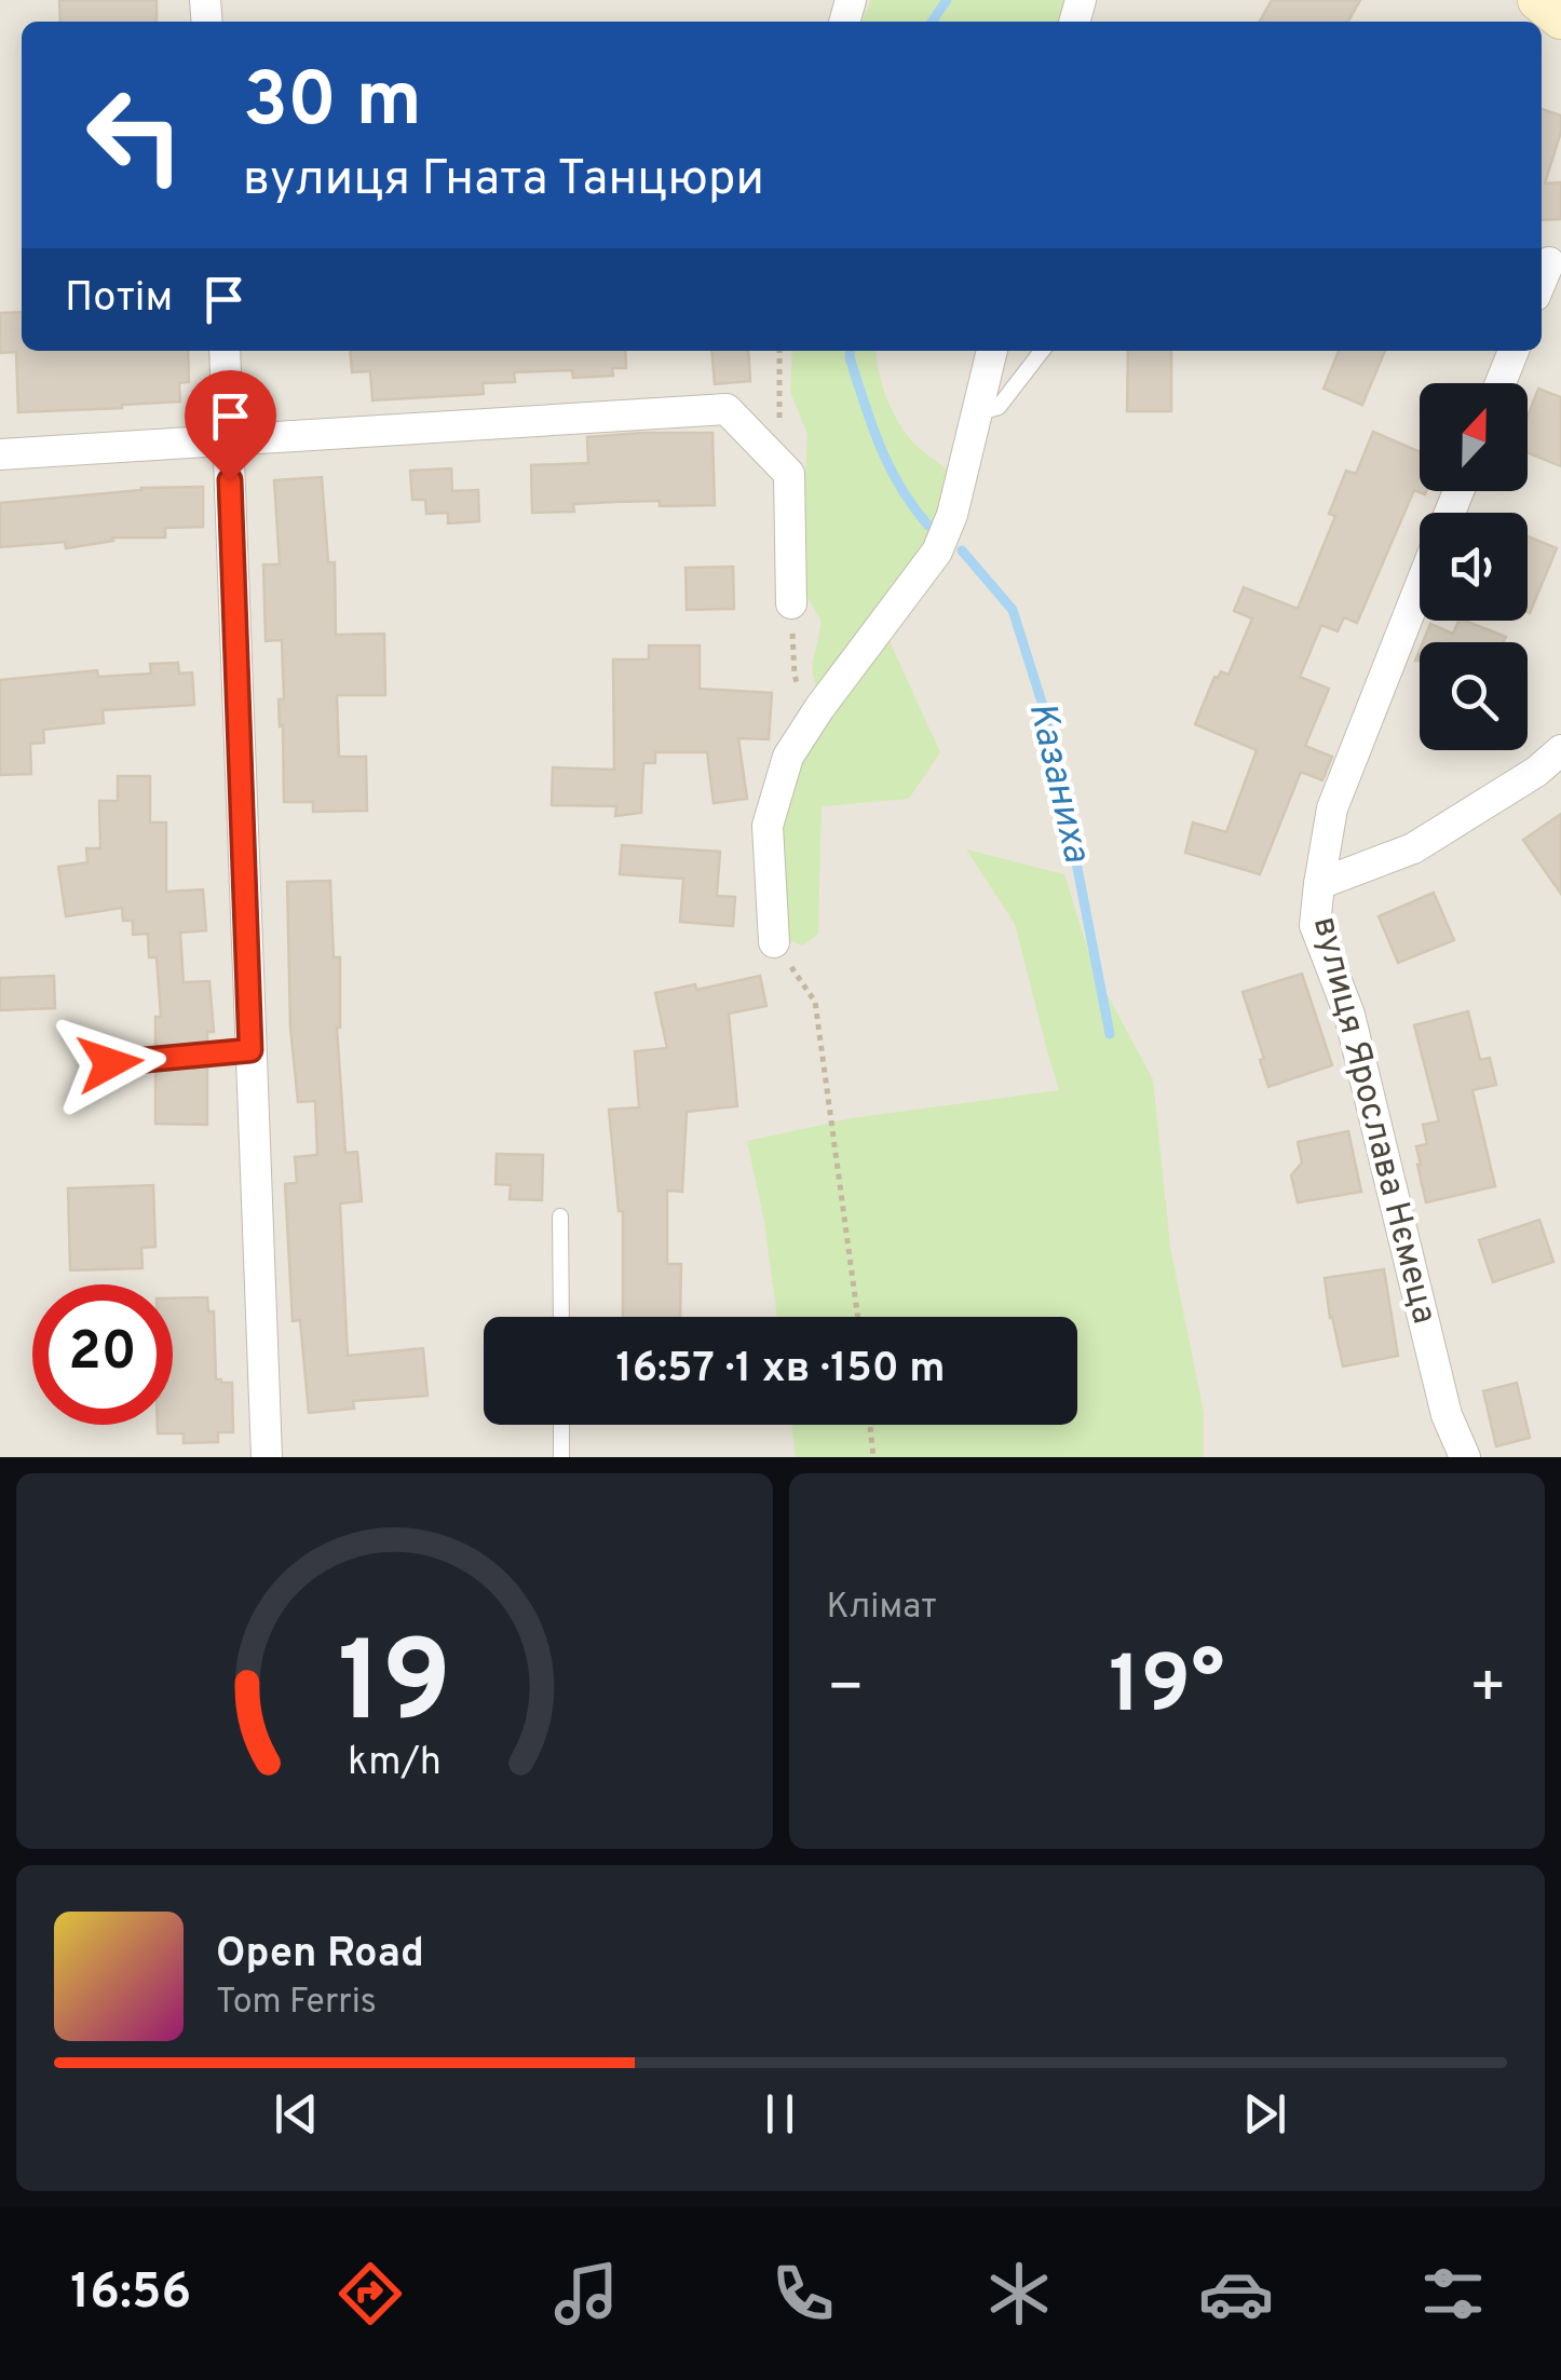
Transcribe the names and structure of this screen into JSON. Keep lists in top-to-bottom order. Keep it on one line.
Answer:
{"streets":{"street":["вулиця Ярослава Нємеца"]},"water":["Казаниха"],"north":"top","page":{"turn":["30 m","вулиця Гната Танцюри"],"then":"Потім","limit":"20","trip":"16:57 · 1 хв · 150 m","tile":"Клімат","heat":["−","19°","+"],"song":["Open Road","Tom Ferris"],"tabs":"16:56","gauge":["19","km/h"]}}
